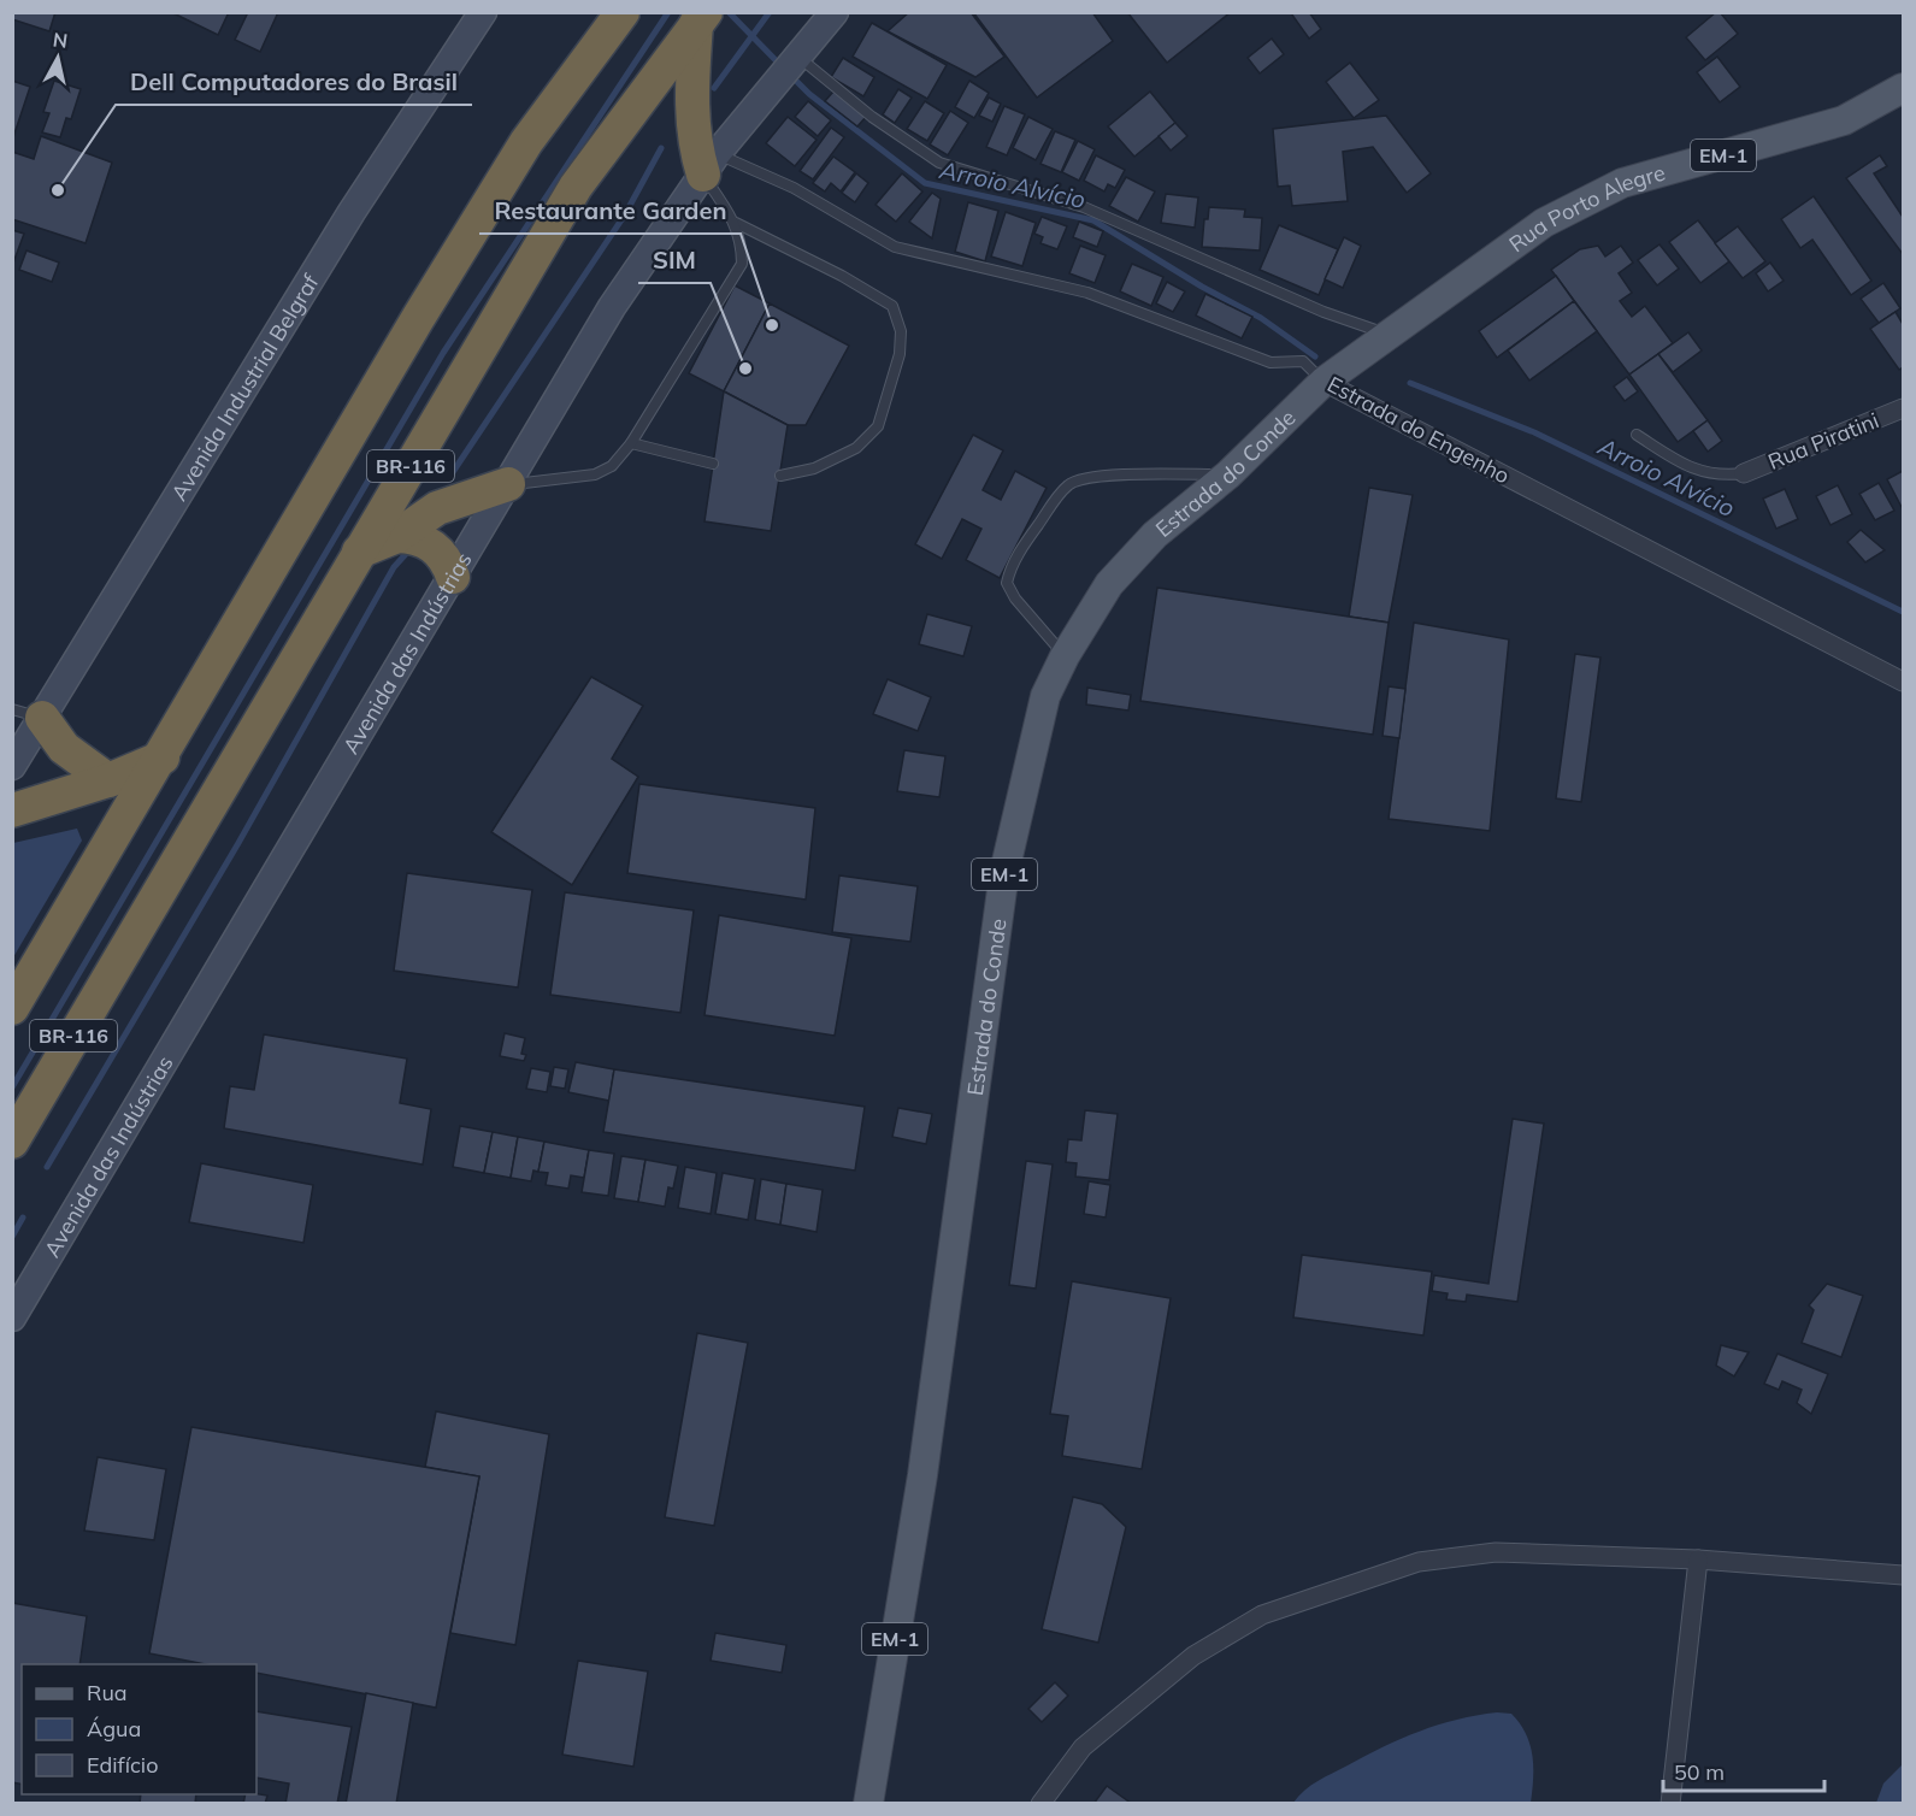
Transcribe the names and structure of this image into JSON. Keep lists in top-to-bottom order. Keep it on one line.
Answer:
{"streets":{"highway":["BR-116"],"main road":["EM-1","Rua Porto Alegre","Avenida Industrial Belgraf","Estrada do Conde","Avenida das Indústrias"],"street":["Estrada do Engenho","Rua Piratini"]},"crossings":[["Rua Porto Alegre","Estrada do Conde"],["Estrada do Engenho","Estrada do Conde"],["Estrada do Engenho","Avenida das Indústrias"]],"water":["Arroio Alvício"],"places":["Dell Computadores do Brasil","Restaurante Garden","SIM"],"legend":["Rua","Água","Edifício"],"scale_bar":"50 m","north":"top"}
